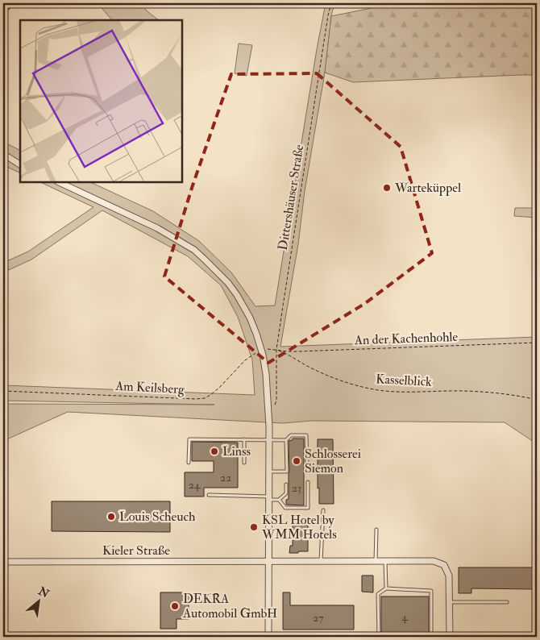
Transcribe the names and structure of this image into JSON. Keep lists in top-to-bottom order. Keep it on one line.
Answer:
{"streets":{"street":["Kieler Straße"],"path":["Dittershäuser Straße","An der Kachenhohle","Kasselblick","Am Keilsberg"]},"crossings":[["Dittershäuser Straße","An der Kachenhohle"],["Dittershäuser Straße","Kasselblick"],["An der Kachenhohle","Kasselblick"]],"places":["Warteküppel","Linss","Schlosserei Siemon","Louis Scheuch","KSL Hotel by WMM Hotels","DEKRA Automobil GmbH"],"house_numbers":["22","24","23","4","27"],"north":"top right"}
